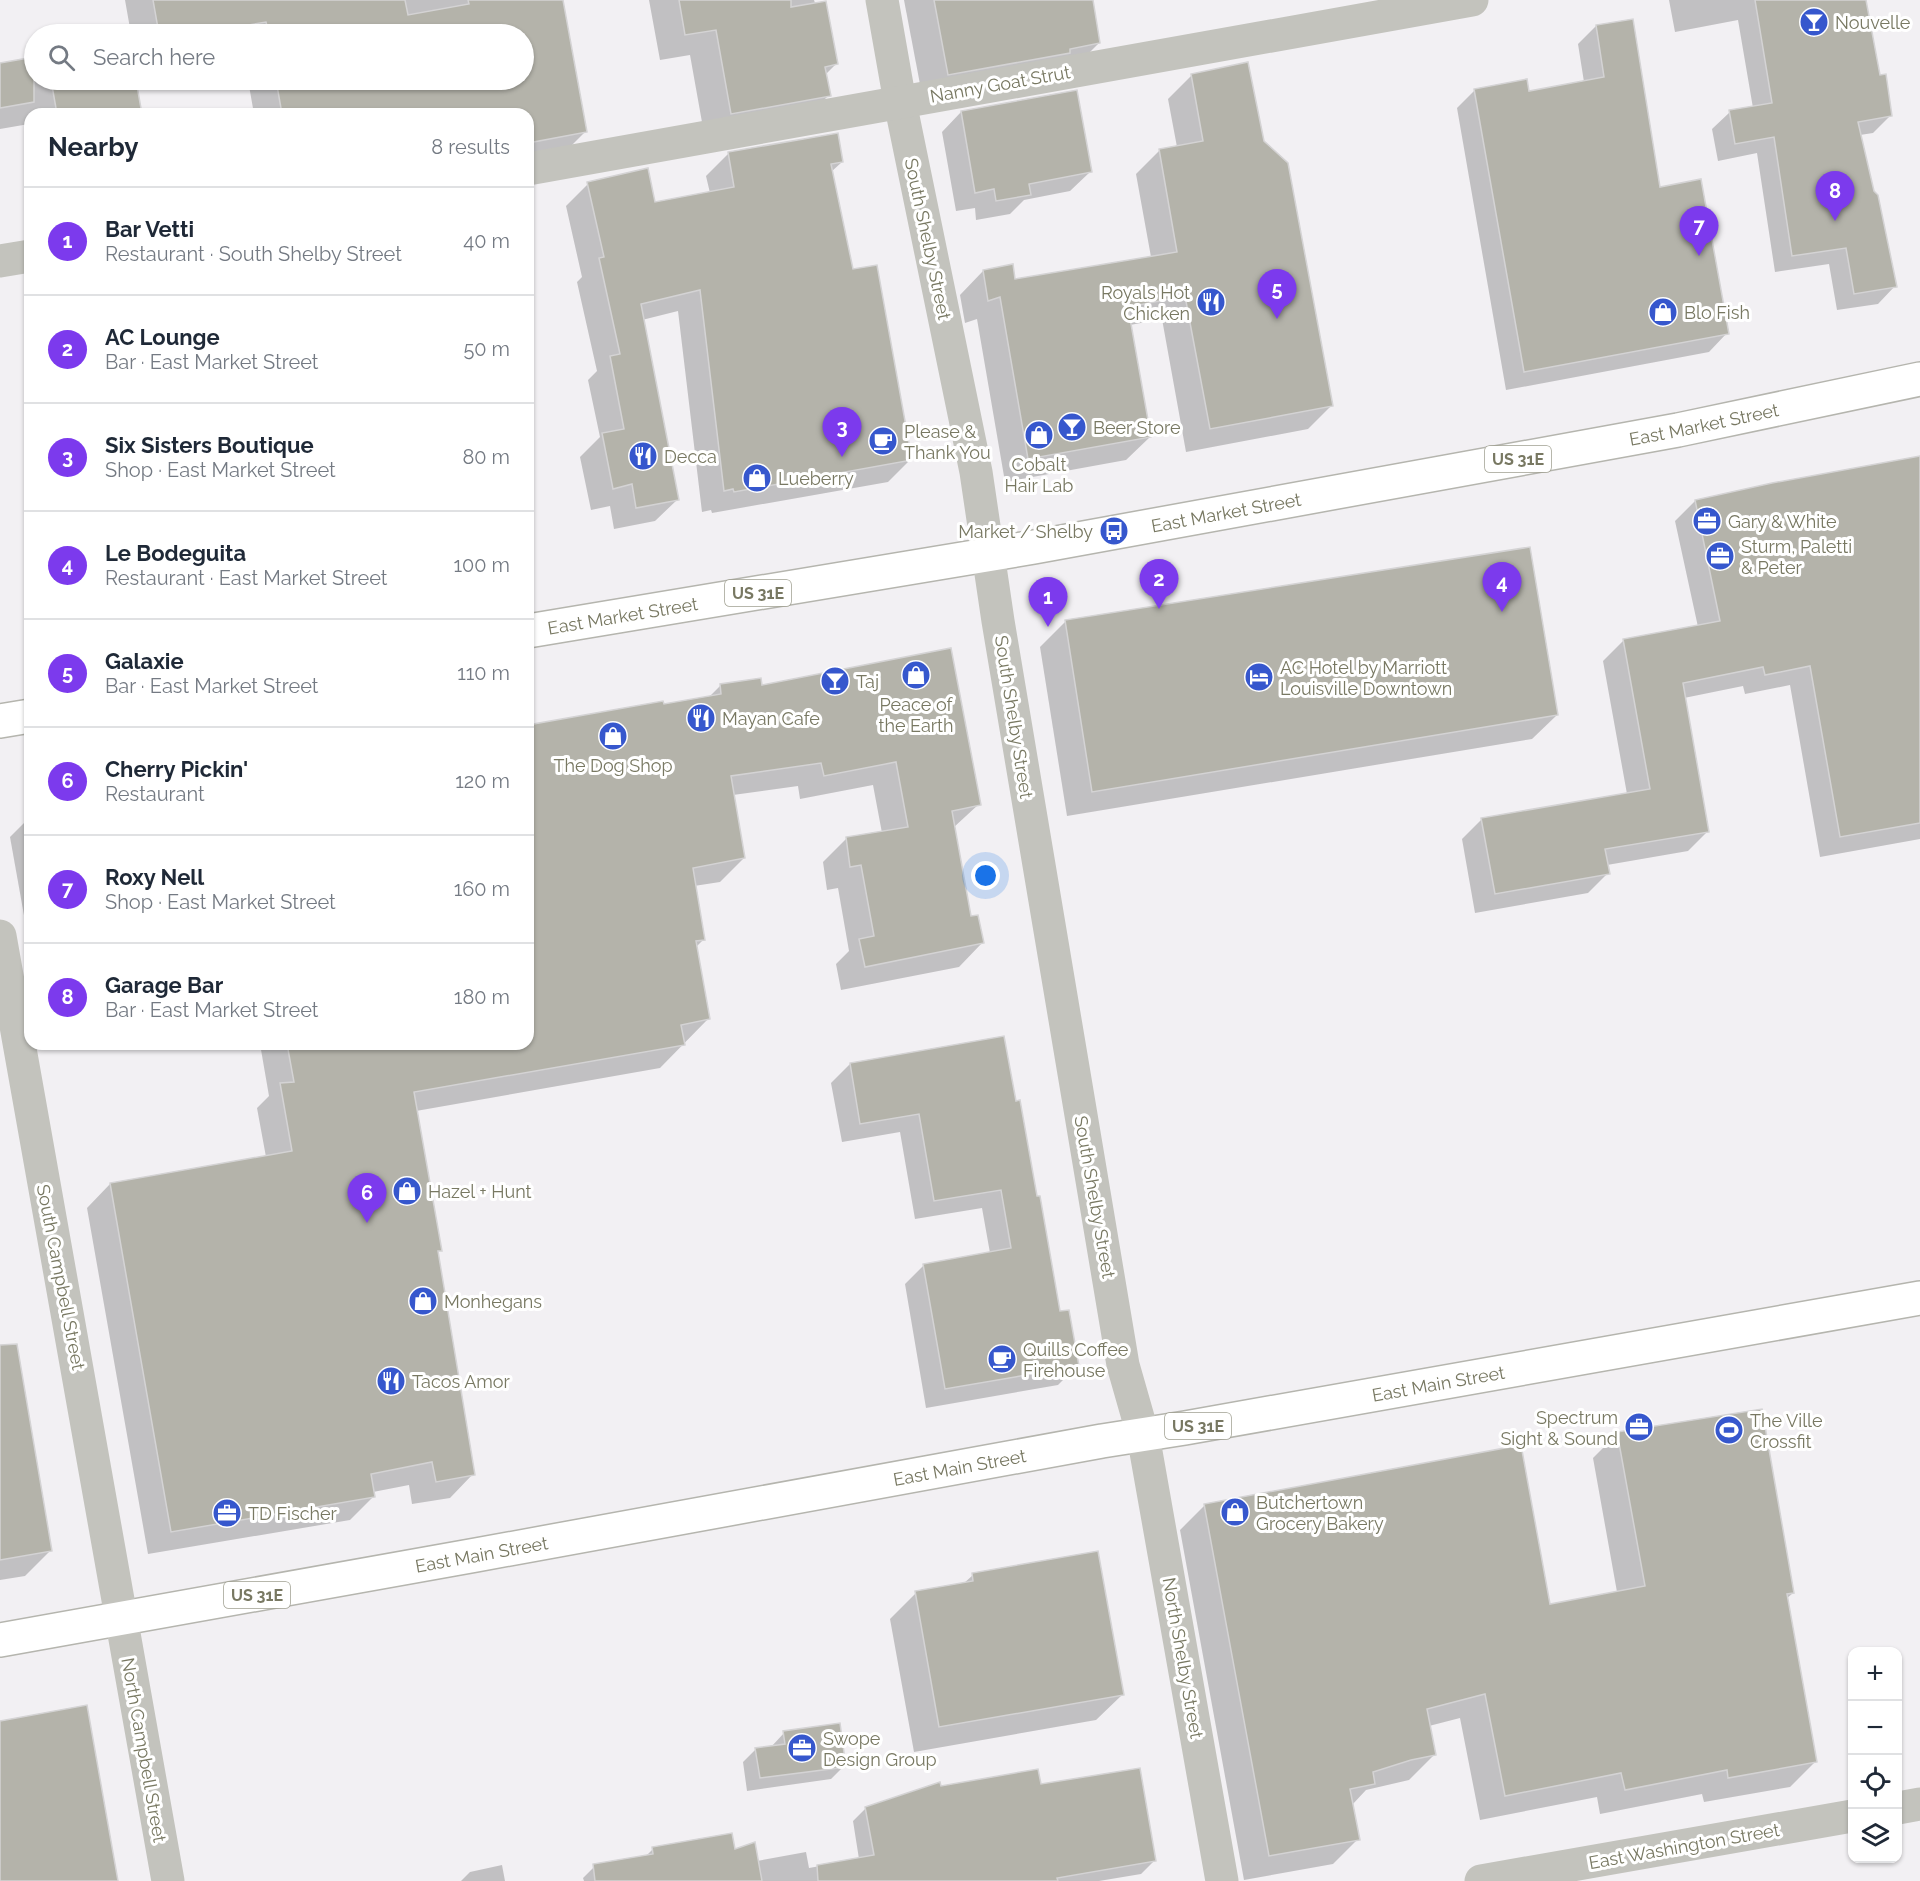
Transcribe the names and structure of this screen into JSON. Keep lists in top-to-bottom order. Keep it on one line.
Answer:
{"streets":{"main road":["East Market Street","US 31E","East Main Street"],"street":["Nanny Goat Strut","South Shelby Street","South Campbell Street","North Shelby Street","North Campbell Street","East Washington Street"]},"crossings":[["Nanny Goat Strut","South Shelby Street"],["South Shelby Street","East Market Street"],["South Shelby Street","East Main Street"],["South Shelby Street","North Shelby Street"],["South Campbell Street","East Main Street"],["South Campbell Street","North Campbell Street"],["East Main Street","North Shelby Street"],["East Main Street","North Campbell Street"]],"places":{"bar":["Nouvelle","Beer Store","Taj"],"restaurant":["Royals Hot Chicken","Decca","Mayan Cafe","Tacos Amor"],"shop":["Blo Fish","Cobalt Hair Lab","Lueberry","Peace of the Earth","The Dog Shop","Hazel + Hunt","Monhegans","Butchertown Grocery Bakery"],"cafe":["Please & Thank You","Quills Coffee Firehouse"],"office":["Gary & White","Sturm, Paletti & Peter","Spectrum Sight & Sound","TD Fischer","Swope Design Group"],"bus stop":["Market / Shelby"],"hotel":["AC Hotel by Marriott Louisville Downtown"],"sports":["The Ville Crossfit"]},"page":{"search":"Search here","heading":["Nearby","8 results"],"pins":["8","7","5","3","2","4","1","6"],"list":[{"mark":"1","name":"Bar Vetti","note":"Restaurant · South Shelby Street","value":"40 m"},{"mark":"2","name":"AC Lounge","note":"Bar · East Market Street","value":"50 m"},{"mark":"3","name":"Six Sisters Boutique","note":"Shop · East Market Street","value":"80 m"},{"mark":"4","name":"Le Bodeguita","note":"Restaurant · East Market Street","value":"100 m"},{"mark":"5","name":"Galaxie","note":"Bar · East Market Street","value":"110 m"},{"mark":"6","name":"Cherry Pickin'","note":"Restaurant","value":"120 m"},{"mark":"7","name":"Roxy Nell","note":"Shop · East Market Street","value":"160 m"},{"mark":"8","name":"Garage Bar","note":"Bar · East Market Street","value":"180 m"}],"map_buttons":["+","−"]}}
